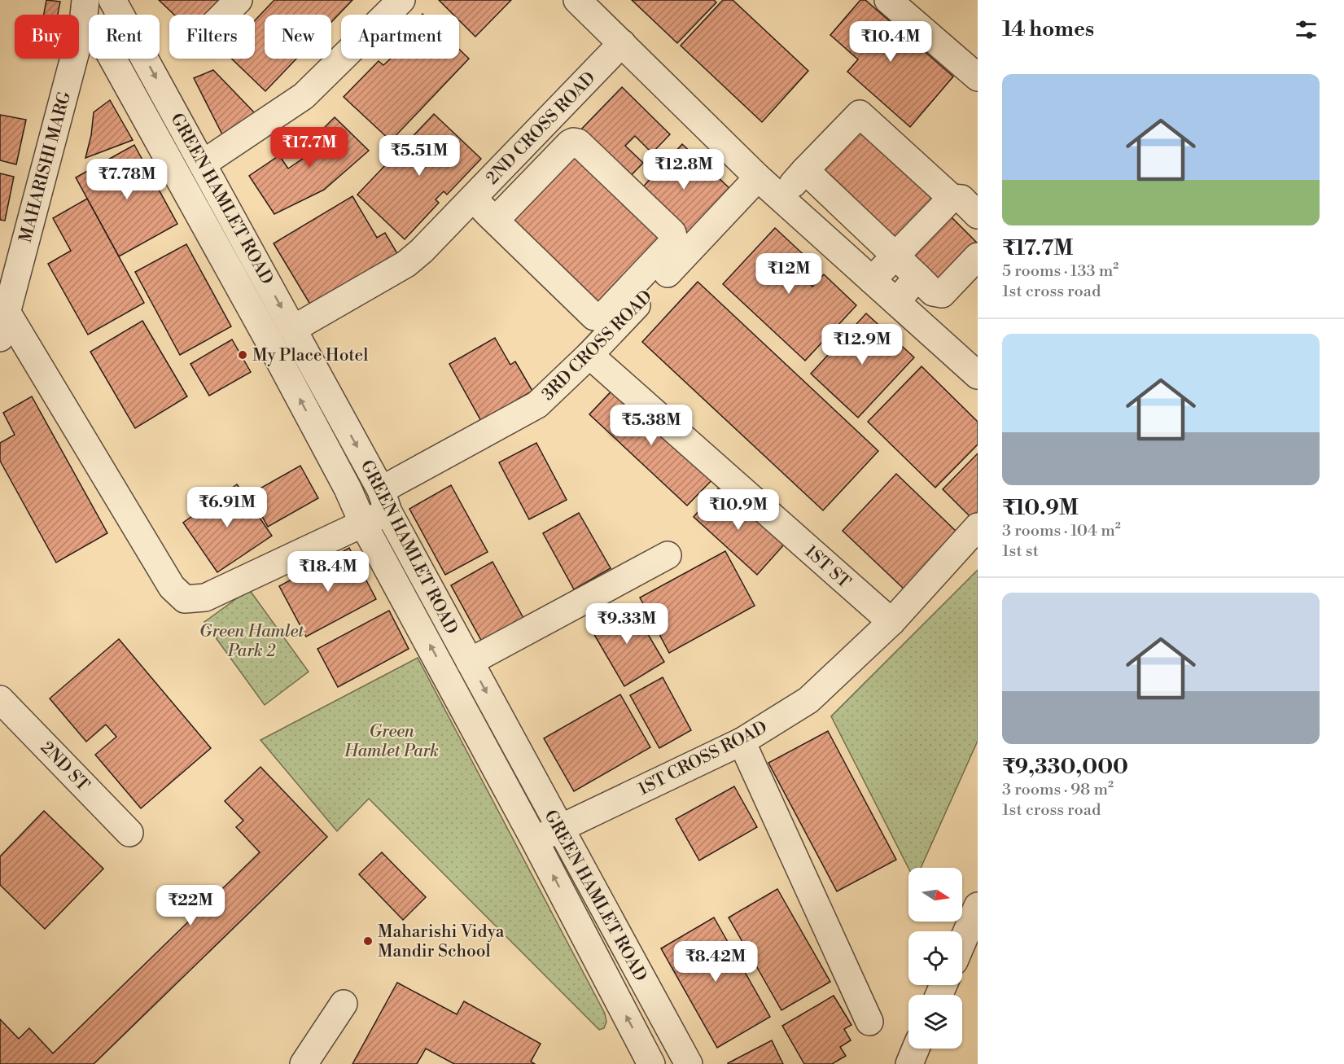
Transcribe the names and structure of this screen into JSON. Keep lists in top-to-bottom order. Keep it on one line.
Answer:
{"streets":{"street":["2ND CROSS ROAD","MAHARISHI MARG","GREEN HAMLET ROAD","3RD CROSS ROAD","1ST ST","1ST CROSS ROAD","2ND ST"]},"crossings":[["2ND CROSS ROAD","GREEN HAMLET ROAD"],["MAHARISHI MARG","3RD CROSS ROAD"],["GREEN HAMLET ROAD","3RD CROSS ROAD"],["GREEN HAMLET ROAD","1ST CROSS ROAD"],["3RD CROSS ROAD","1ST ST"],["1ST ST","1ST CROSS ROAD"]],"parks":["Green Hamlet Park 2","Green Hamlet Park"],"places":["My Place Hotel","Maharishi Vidya Mandir School"],"north":"right","page":{"heading":"14 homes","chip":["Buy","Rent","Filters","New","Apartment"],"price":["₹10.4M","₹17.7M","₹5.51M","₹12.8M","₹7.78M","₹12M","₹12.9M","₹5.38M","₹6.91M","₹10.9M","₹18.4M","₹9.33M","₹22M","₹8.42M"],"list":[{"name":"₹17.7M","note":"5 rooms · 133 m² · 1st cross road"},{"name":"₹10.9M","note":"3 rooms · 104 m² · 1st st"},{"name":"₹9,330,000","note":"3 rooms · 98 m² · 1st cross road"}]}}
